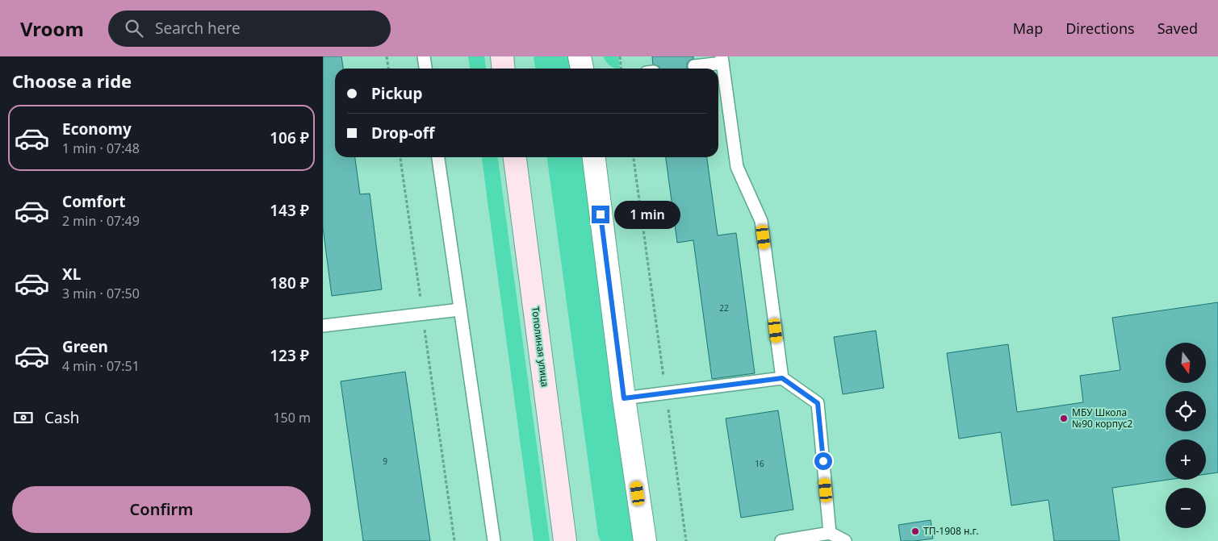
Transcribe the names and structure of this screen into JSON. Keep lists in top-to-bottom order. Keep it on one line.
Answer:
{"streets":{"main road":["Тополиная улица"]},"places":["МБУ Школа №90 корпус2","ТП-1908 н.г."],"house_numbers":["22","9","16"],"north":"bottom","page":{"header":"Vroom","search":"Search here","nav":["Map","Directions","Saved"],"heading":"Choose a ride","banner":["Pickup","Drop-off"],"list":[{"name":"Economy","note":"1 min · 07:48","value":"106 ₽"},{"name":"Comfort","note":"2 min · 07:49","value":"143 ₽"},{"name":"XL","note":"3 min · 07:50","value":"180 ₽"},{"name":"Green","note":"4 min · 07:51","value":"123 ₽"}],"bubble":"1 min","map_buttons":["+","−"],"pay":["Cash","150 m"],"buttons":"Confirm"}}
